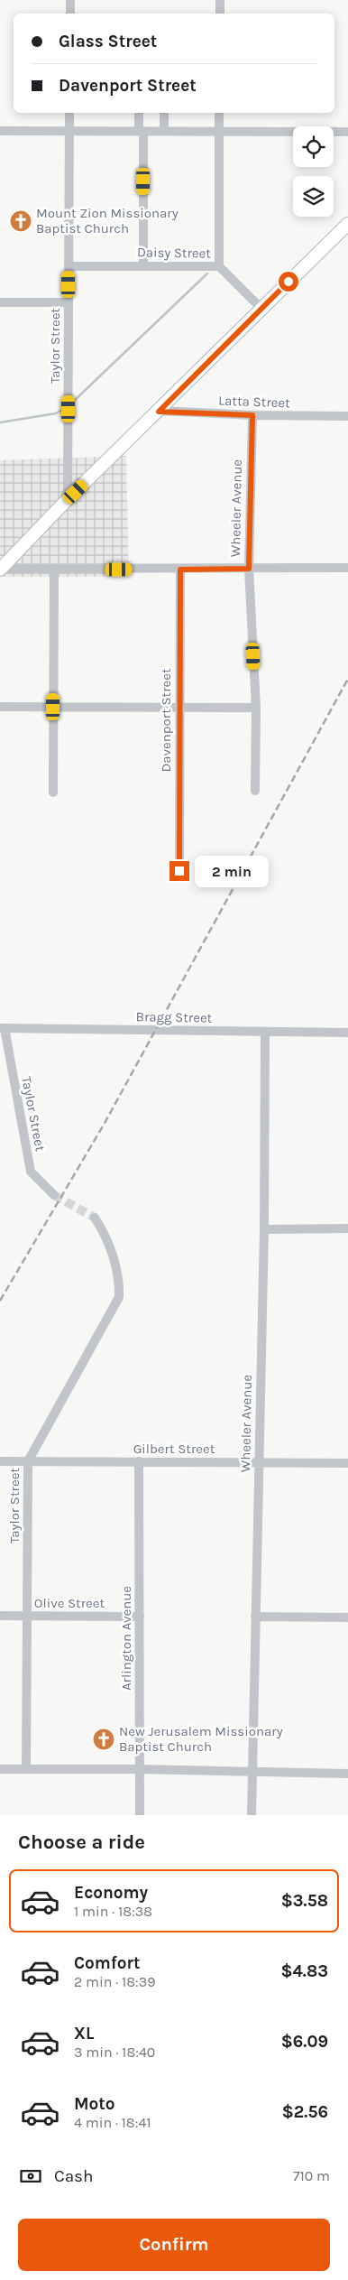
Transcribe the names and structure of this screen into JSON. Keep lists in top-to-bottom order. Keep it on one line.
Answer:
{"streets":{"street":["Daisy Street","Taylor Street","Latta Street","Wheeler Avenue","Davenport Street","Bragg Street","Gilbert Street","Olive Street","Arlington Avenue"]},"crossings":[["Daisy Street","Taylor Street"],["Taylor Street","Bragg Street"],["Taylor Street","Gilbert Street"],["Taylor Street","Olive Street"],["Latta Street","Wheeler Avenue"],["Wheeler Avenue","Bragg Street"],["Wheeler Avenue","Gilbert Street"],["Gilbert Street","Arlington Avenue"],["Olive Street","Arlington Avenue"]],"places":{"church":["Mount Zion Missionary Baptist Church","New Jerusalem Missionary Baptist Church"]},"page":{"banner":["Glass Street","Davenport Street"],"bubble":"2 min","heading":"Choose a ride","list":[{"name":"Economy","note":"1 min · 18:38","value":"$3.58"},{"name":"Comfort","note":"2 min · 18:39","value":"$4.83"},{"name":"XL","note":"3 min · 18:40","value":"$6.09"},{"name":"Moto","note":"4 min · 18:41","value":"$2.56"}],"pay":["Cash","710 m"],"buttons":"Confirm"}}
